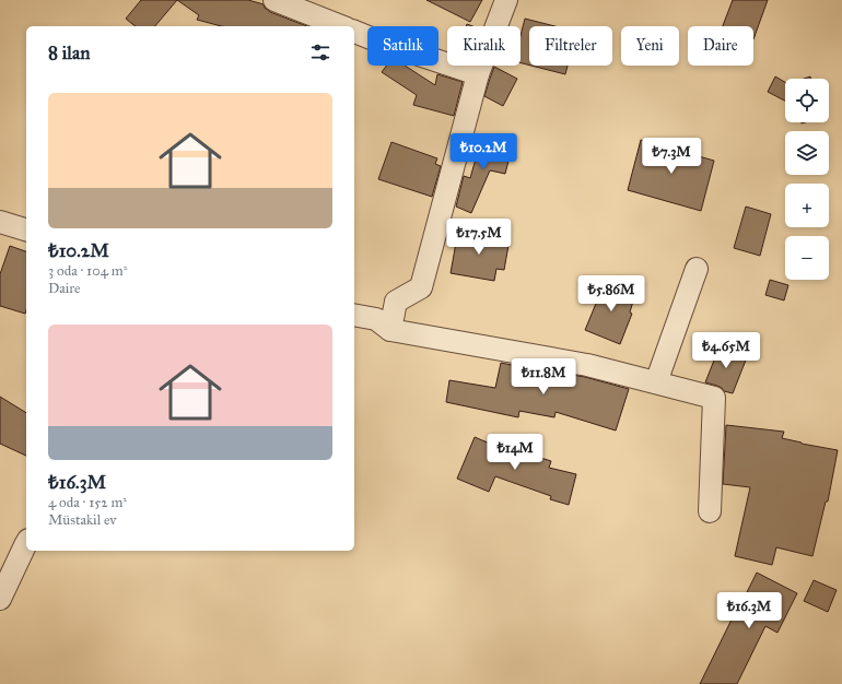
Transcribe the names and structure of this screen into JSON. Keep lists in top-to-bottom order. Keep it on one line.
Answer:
{"page":{"chip":["Satılık","Kiralık","Filtreler","Yeni","Daire"],"heading":"8 ilan","map_buttons":["+","−"],"list":[{"name":"₺10.2M","note":"3 oda · 104 m² · Daire"},{"name":"₺16.3M","note":"4 oda · 152 m² · Müstakil ev"}],"price":["₺10.2M","₺7.3M","₺17.5M","₺5.86M","₺4.65M","₺11.8M","₺14M","₺16.3M"]}}
